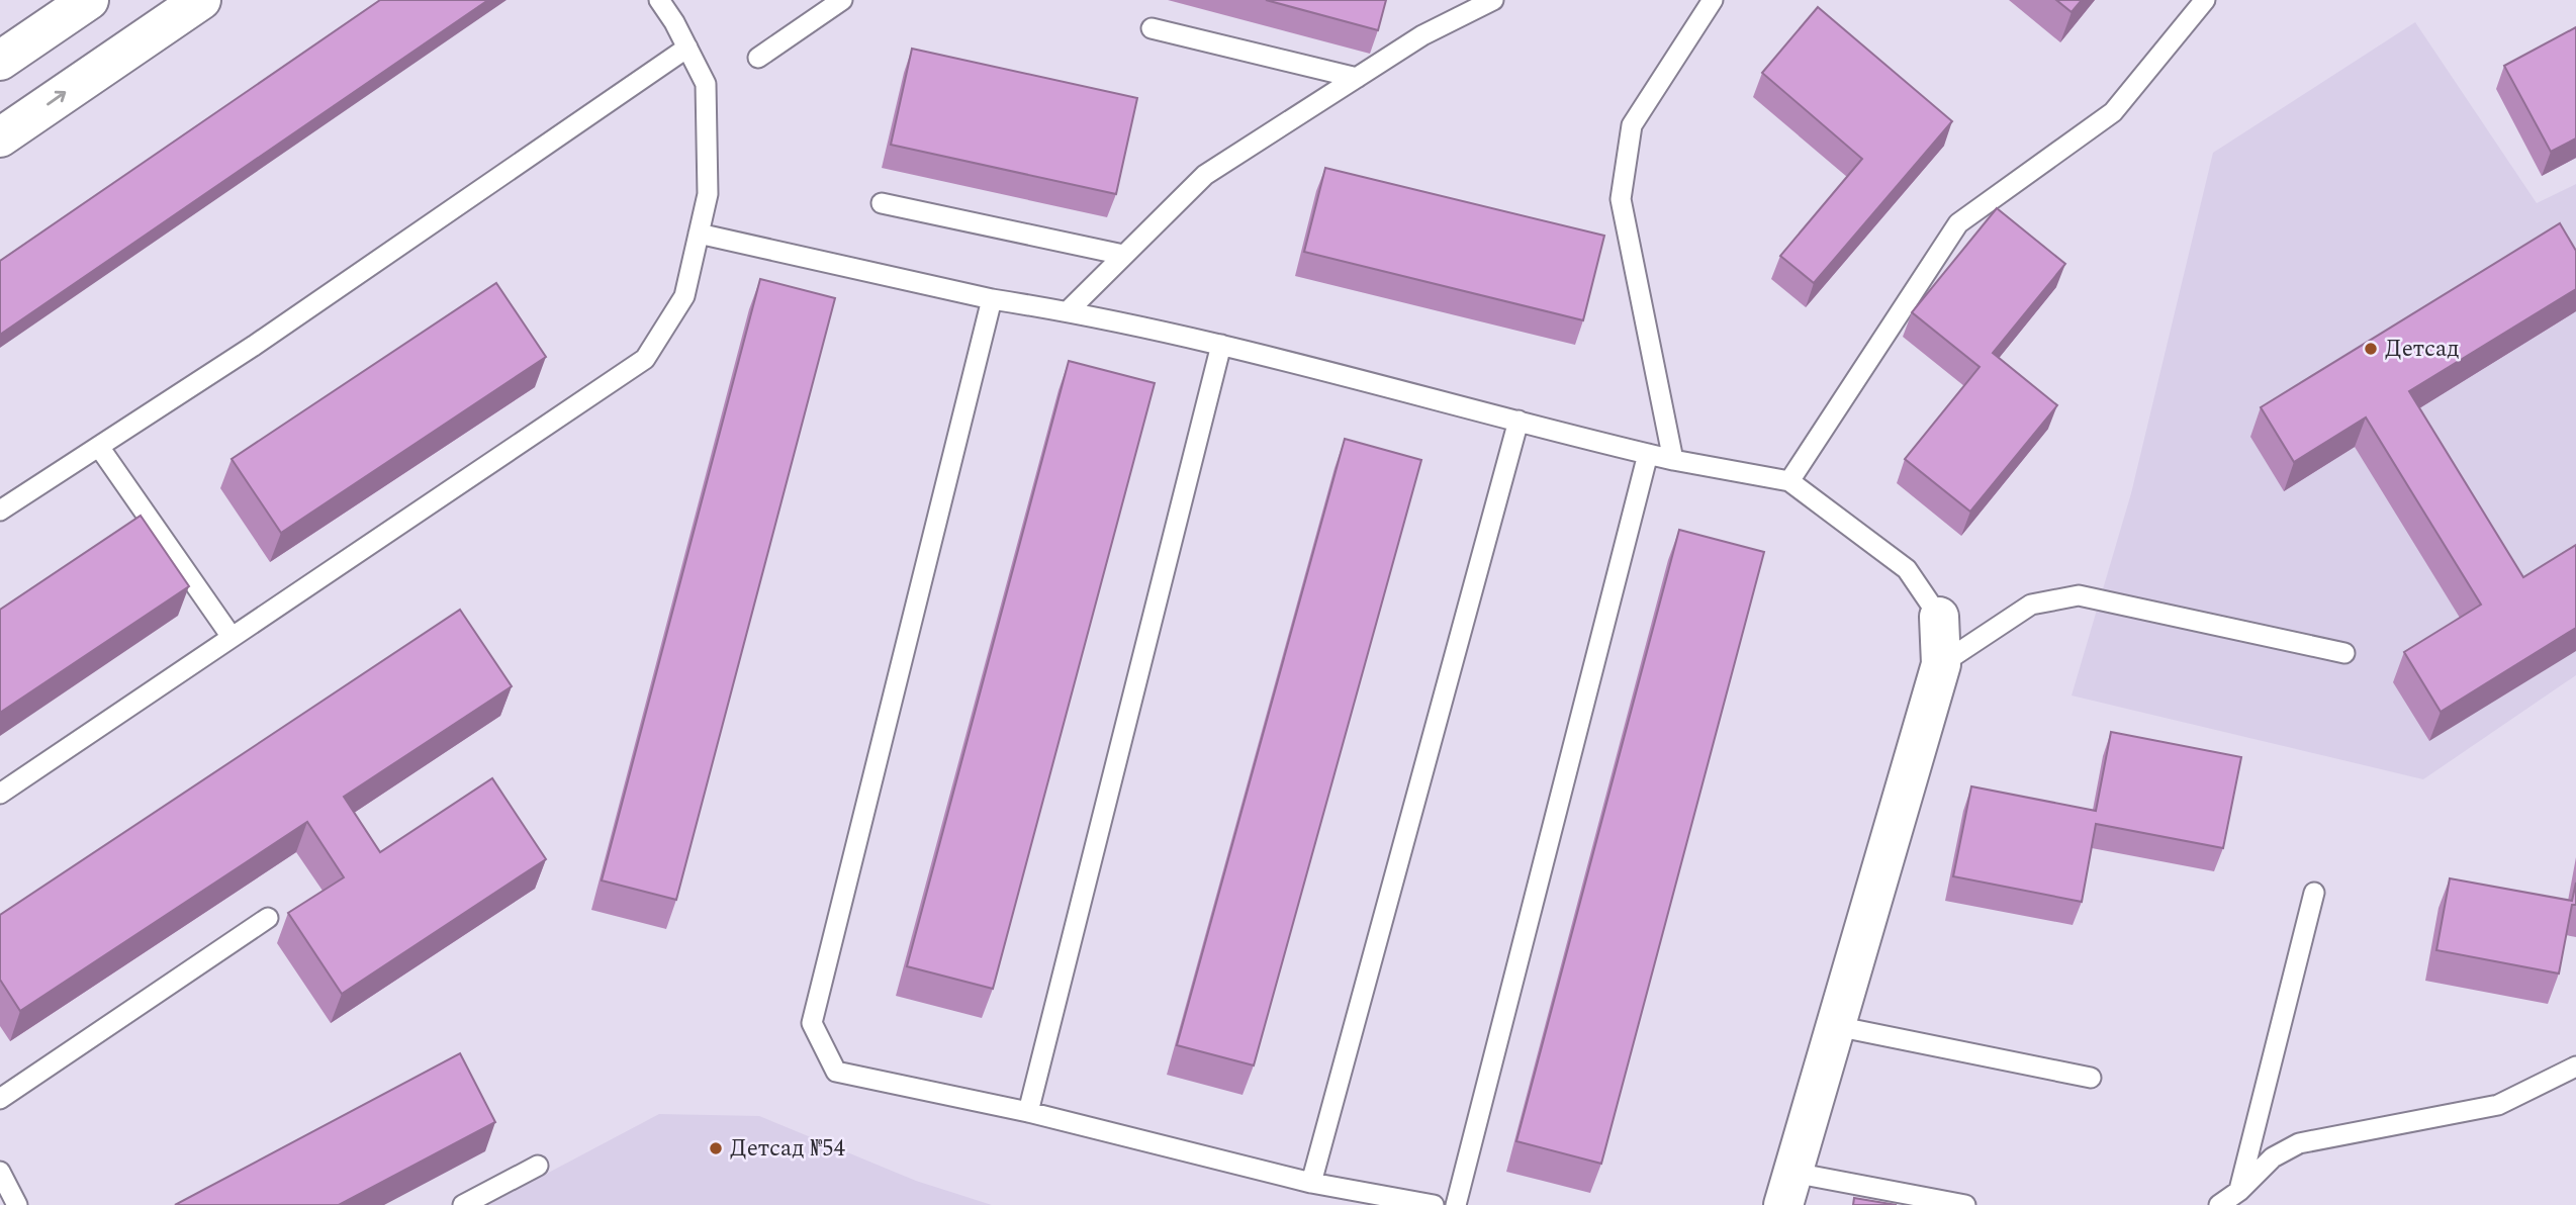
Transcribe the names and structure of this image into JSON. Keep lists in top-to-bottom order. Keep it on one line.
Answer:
{"places":["Детсад","Детсад №54"]}
